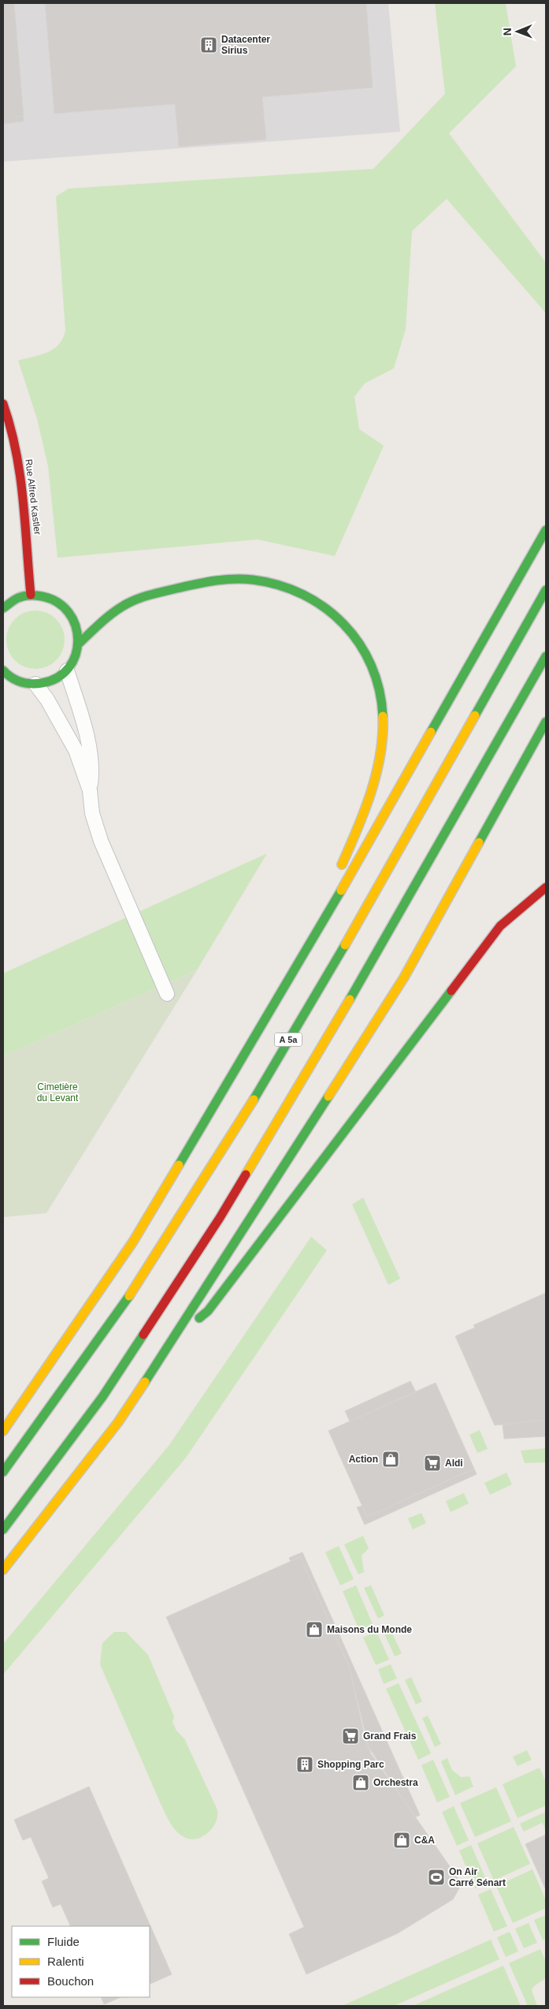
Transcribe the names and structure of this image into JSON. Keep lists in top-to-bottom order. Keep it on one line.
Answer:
{"streets":{"main road":["Rue Alfred Kastler","A 5a"]},"parks":["Cimetière du Levant"],"places":{"building":["Datacenter Sirius","Shopping Parc"],"shop":["Action","Maisons du Monde","Orchestra","C&A"],"supermarket":["Aldi","Grand Frais"],"sports":["On Air Carré Sénart"]},"legend":["Fluide","Ralenti","Bouchon"],"north":"left"}
